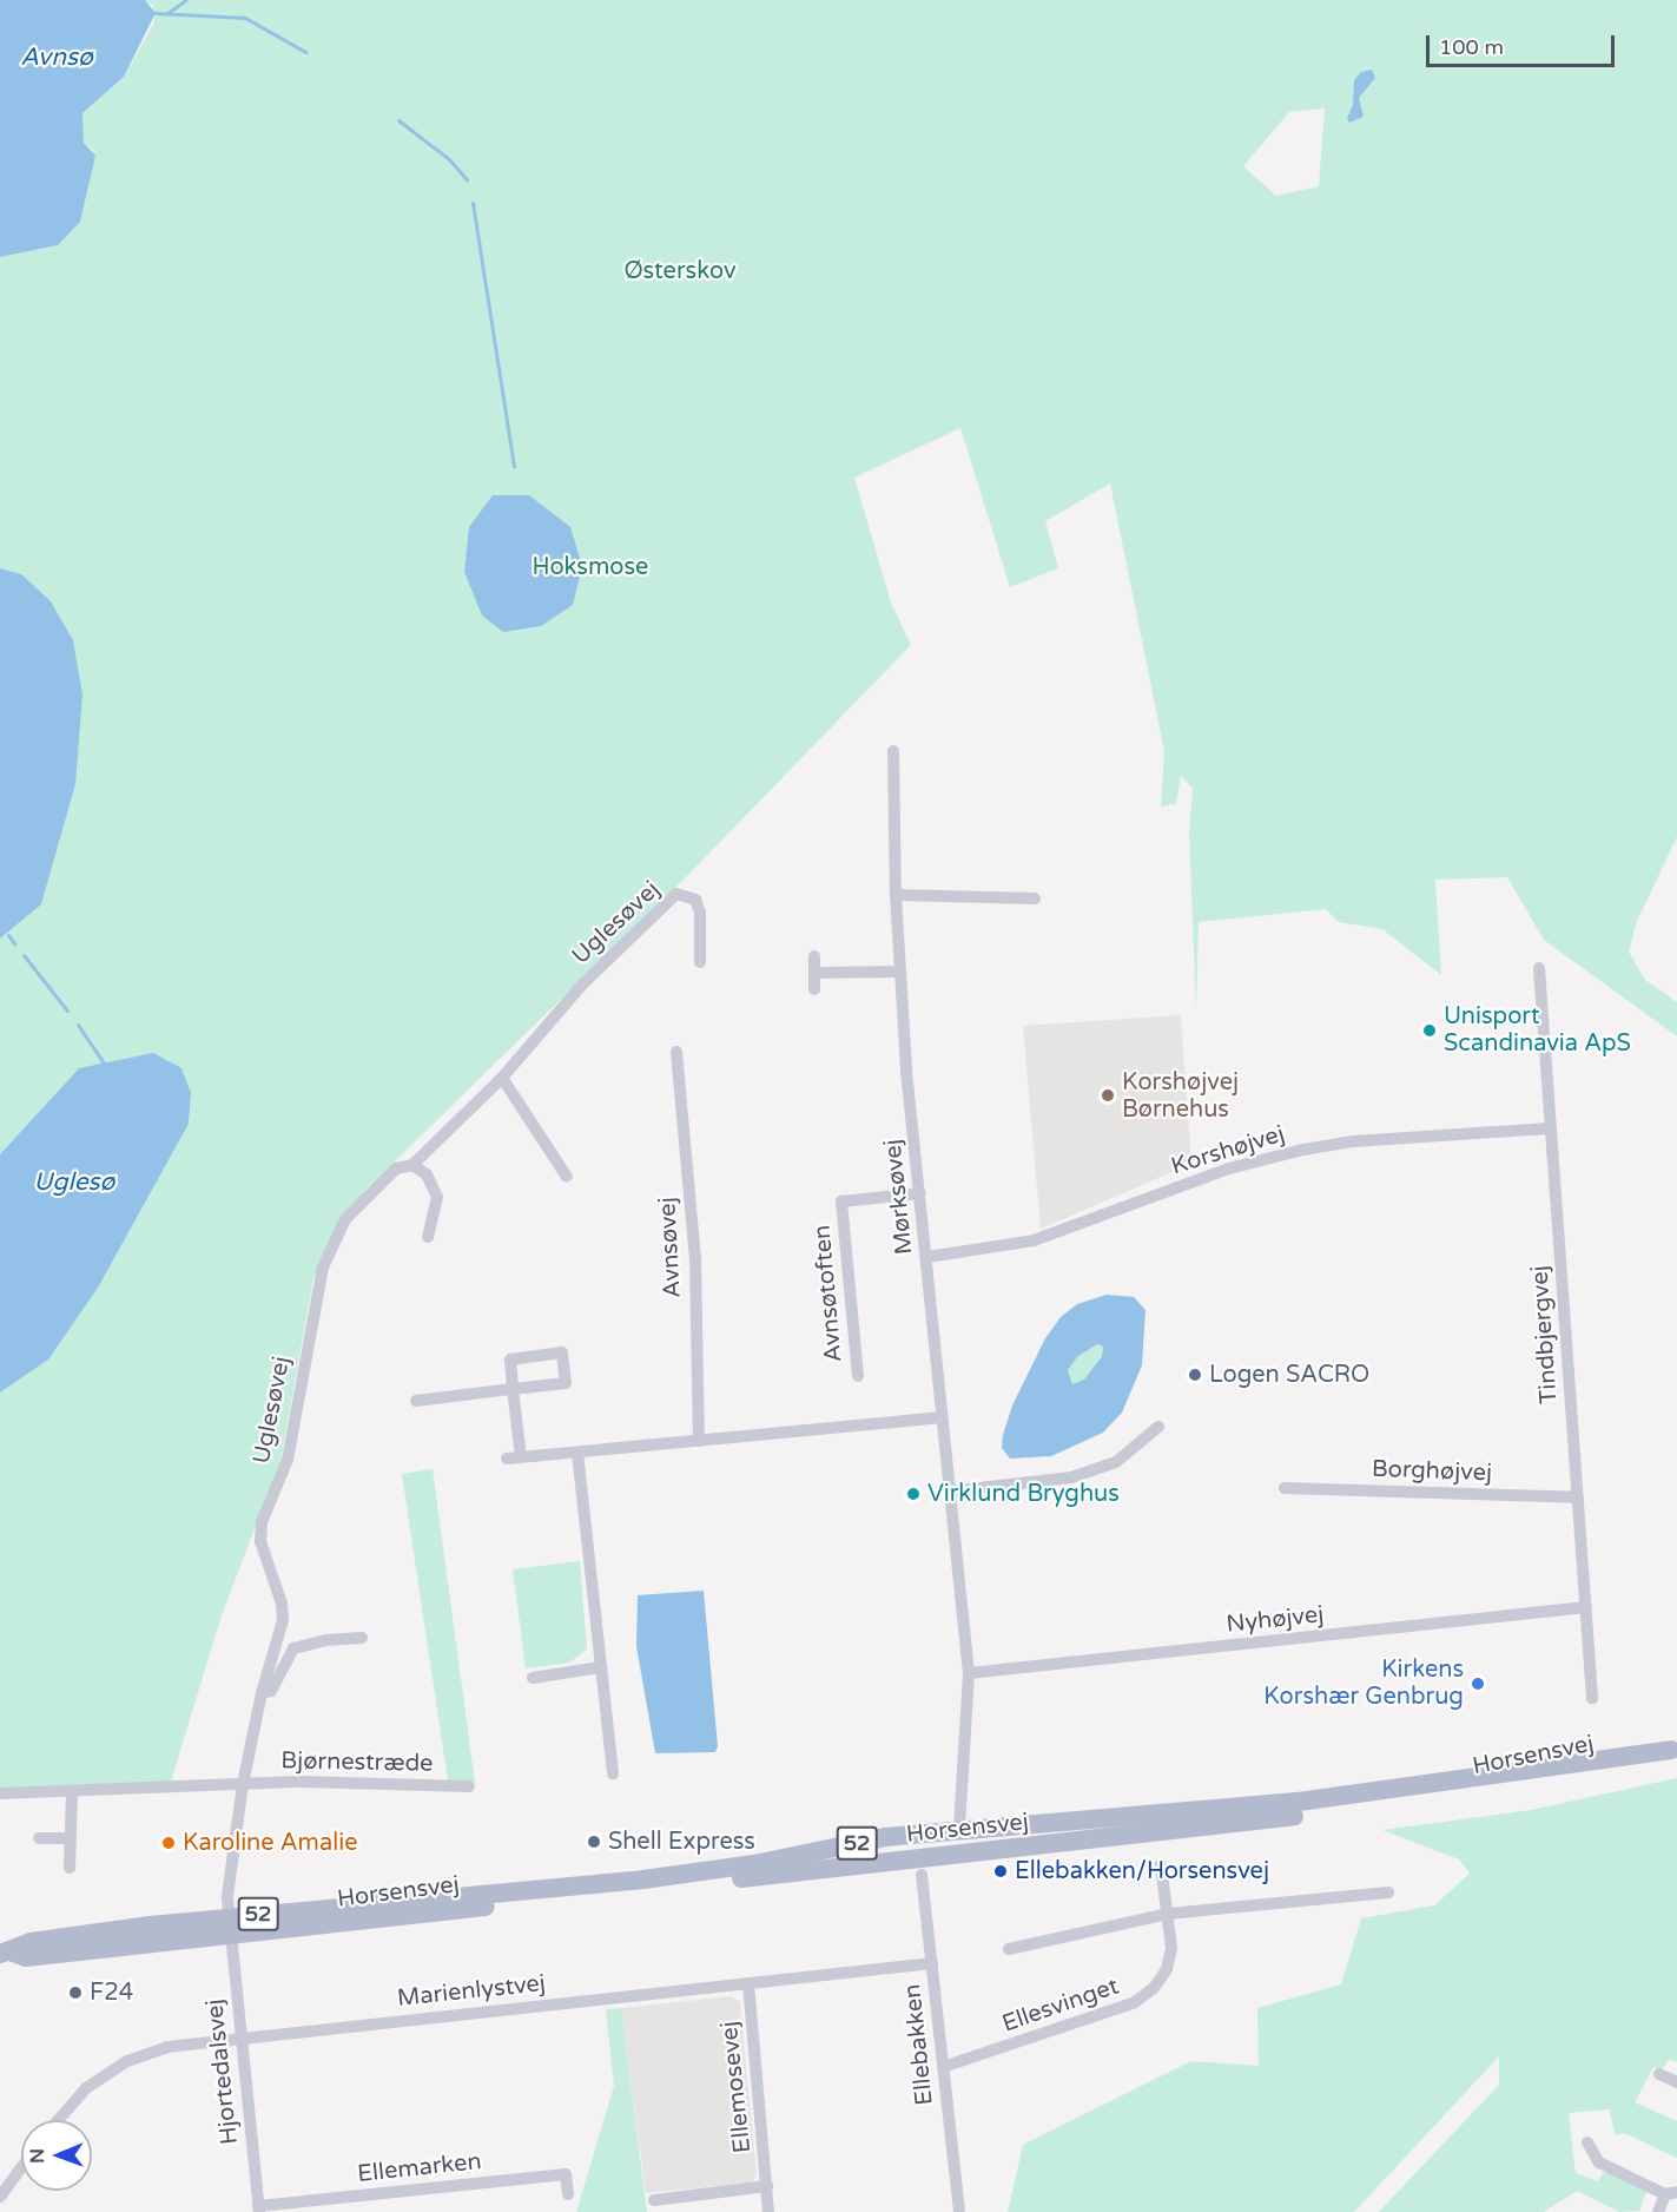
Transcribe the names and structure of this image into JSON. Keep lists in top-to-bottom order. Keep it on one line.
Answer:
{"streets":{"main road":["Horsensvej","52"],"street":["Uglesøvej","Korshøjvej","Mørksøvej","Avnsøvej","Avnsøtoften","Tindbjergvej","Borghøjvej","Nyhøjvej","Bjørnestræde","Marienlystvej","Ellesvinget","Ellebakken","Hjortedalsvej","Ellemosevej","Ellemarken"]},"crossings":[["Uglesøvej","Horsensvej"],["Uglesøvej","Bjørnestræde"],["Uglesøvej","Hjortedalsvej"],["Korshøjvej","Mørksøvej"],["Korshøjvej","Tindbjergvej"],["Mørksøvej","Avnsøtoften"],["Mørksøvej","Nyhøjvej"],["Mørksøvej","Horsensvej"],["Mørksøvej","52"],["Tindbjergvej","Borghøjvej"],["Tindbjergvej","Nyhøjvej"],["Horsensvej","52"],["Horsensvej","Hjortedalsvej"],["52","Ellebakken"],["Marienlystvej","Ellebakken"],["Marienlystvej","Hjortedalsvej"],["Marienlystvej","Ellemosevej"],["Ellesvinget","Ellebakken"],["Hjortedalsvej","Ellemarken"]],"water":["Avnsø","Uglesø"],"parks":["Østerskov","Hoksmose"],"places":["Unisport Scandinavia ApS","Korshøjvej Børnehus","Logen SACRO","Virklund Bryghus","Kirkens Korshær Genbrug","Shell Express","Karoline Amalie","Ellebakken/Horsensvej","F24"],"scale_bar":"100 m","north":"left"}
